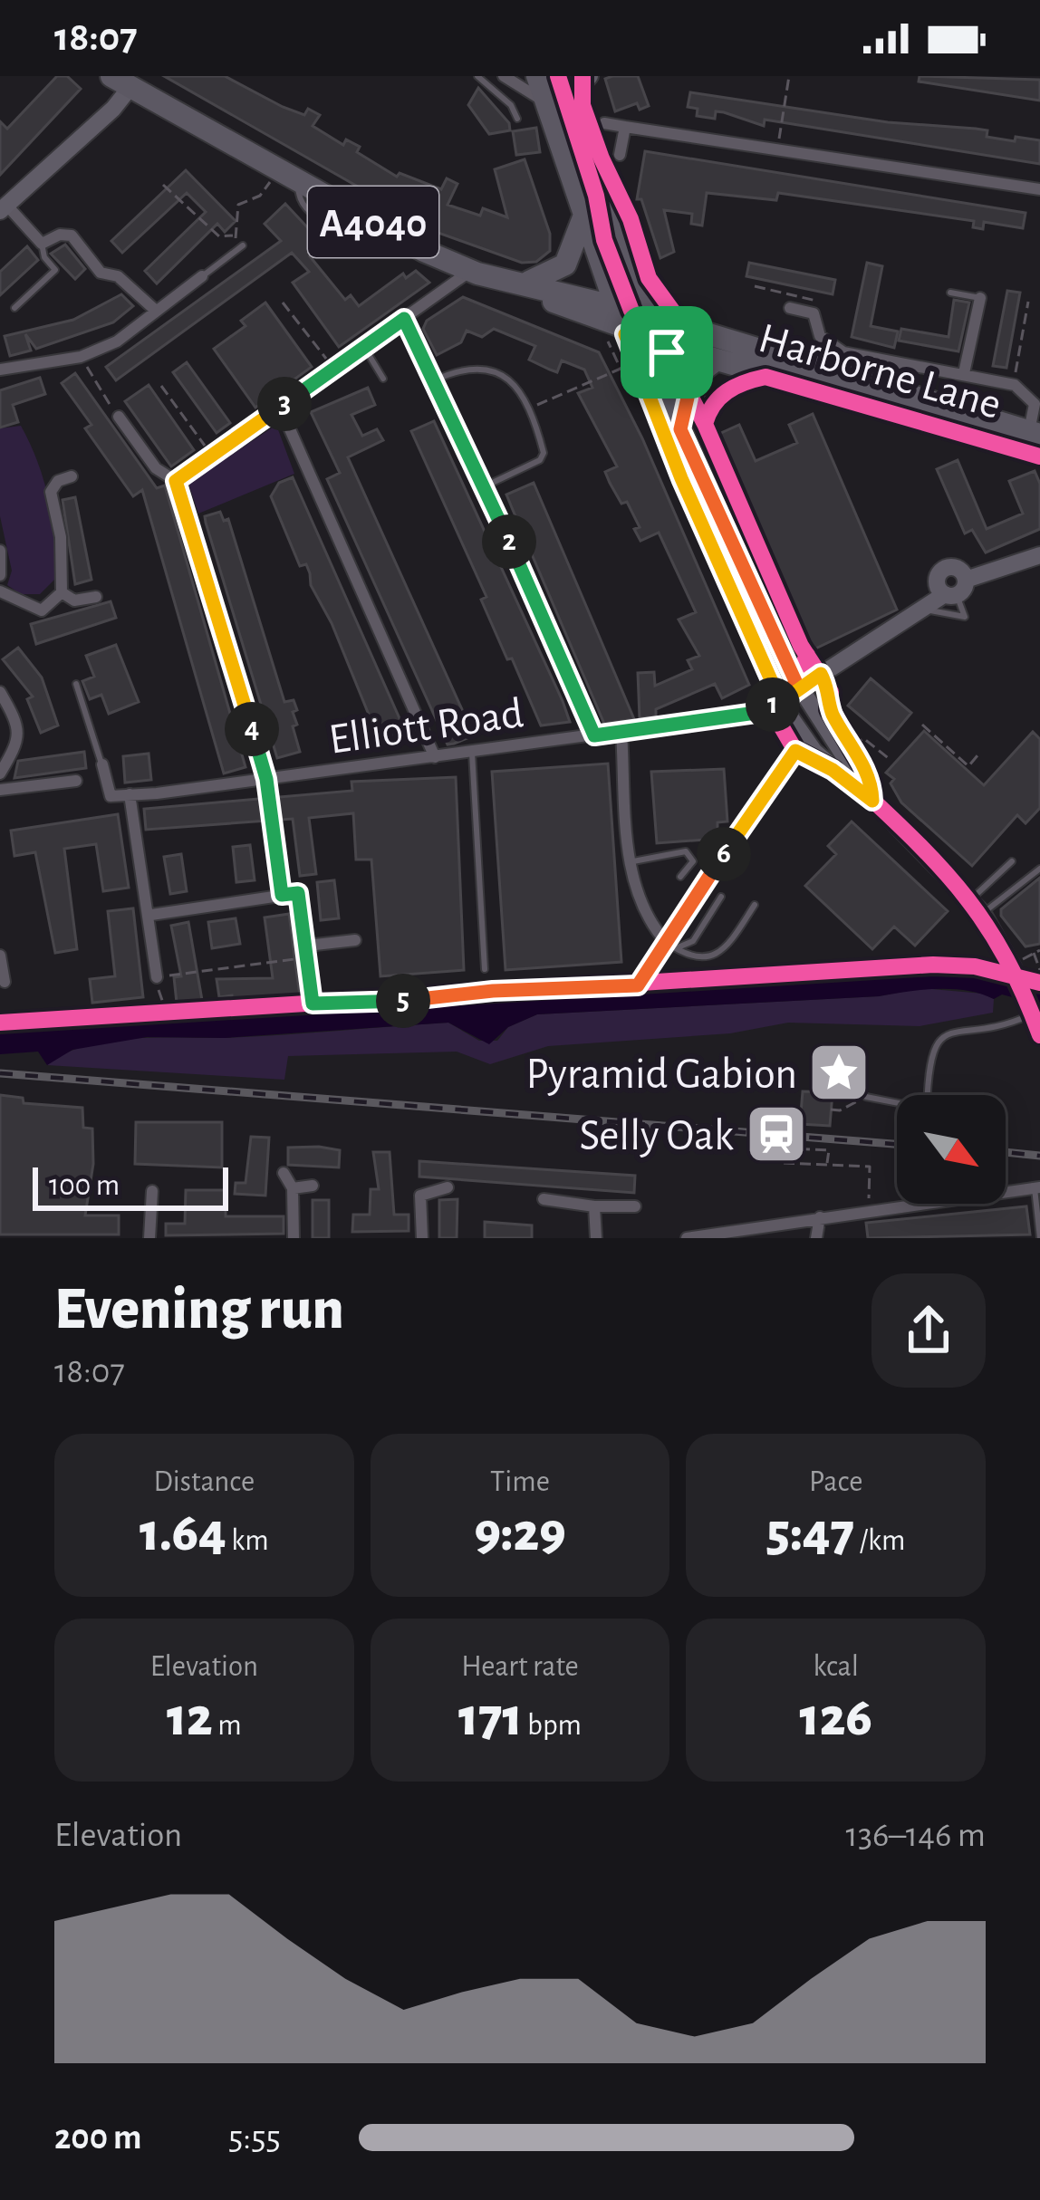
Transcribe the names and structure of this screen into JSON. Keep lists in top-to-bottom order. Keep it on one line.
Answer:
{"streets":{"highway":["A4040","Harborne Lane"],"street":["Elliott Road"]},"crossings":[["A4040","Harborne Lane"]],"places":{"place":["Pyramid Gabion"],"station":["Selly Oak"]},"scale_bar":"100 m","north":"bottom right","page":{"status":"18:07","pins":["3","2","1","4","6","5"],"scale":"100 m","heading":["Evening run","18:07"],"stats":[["Distance","1.64 km"],["Time","9:29"],["Pace","5:47 /km"],["Elevation","12 m"],["Heart rate","171 bpm"],["kcal","126"]],"chart":["Elevation","136–146 m"],"list":[{"name":"200 m","note":"5:55"}]}}
